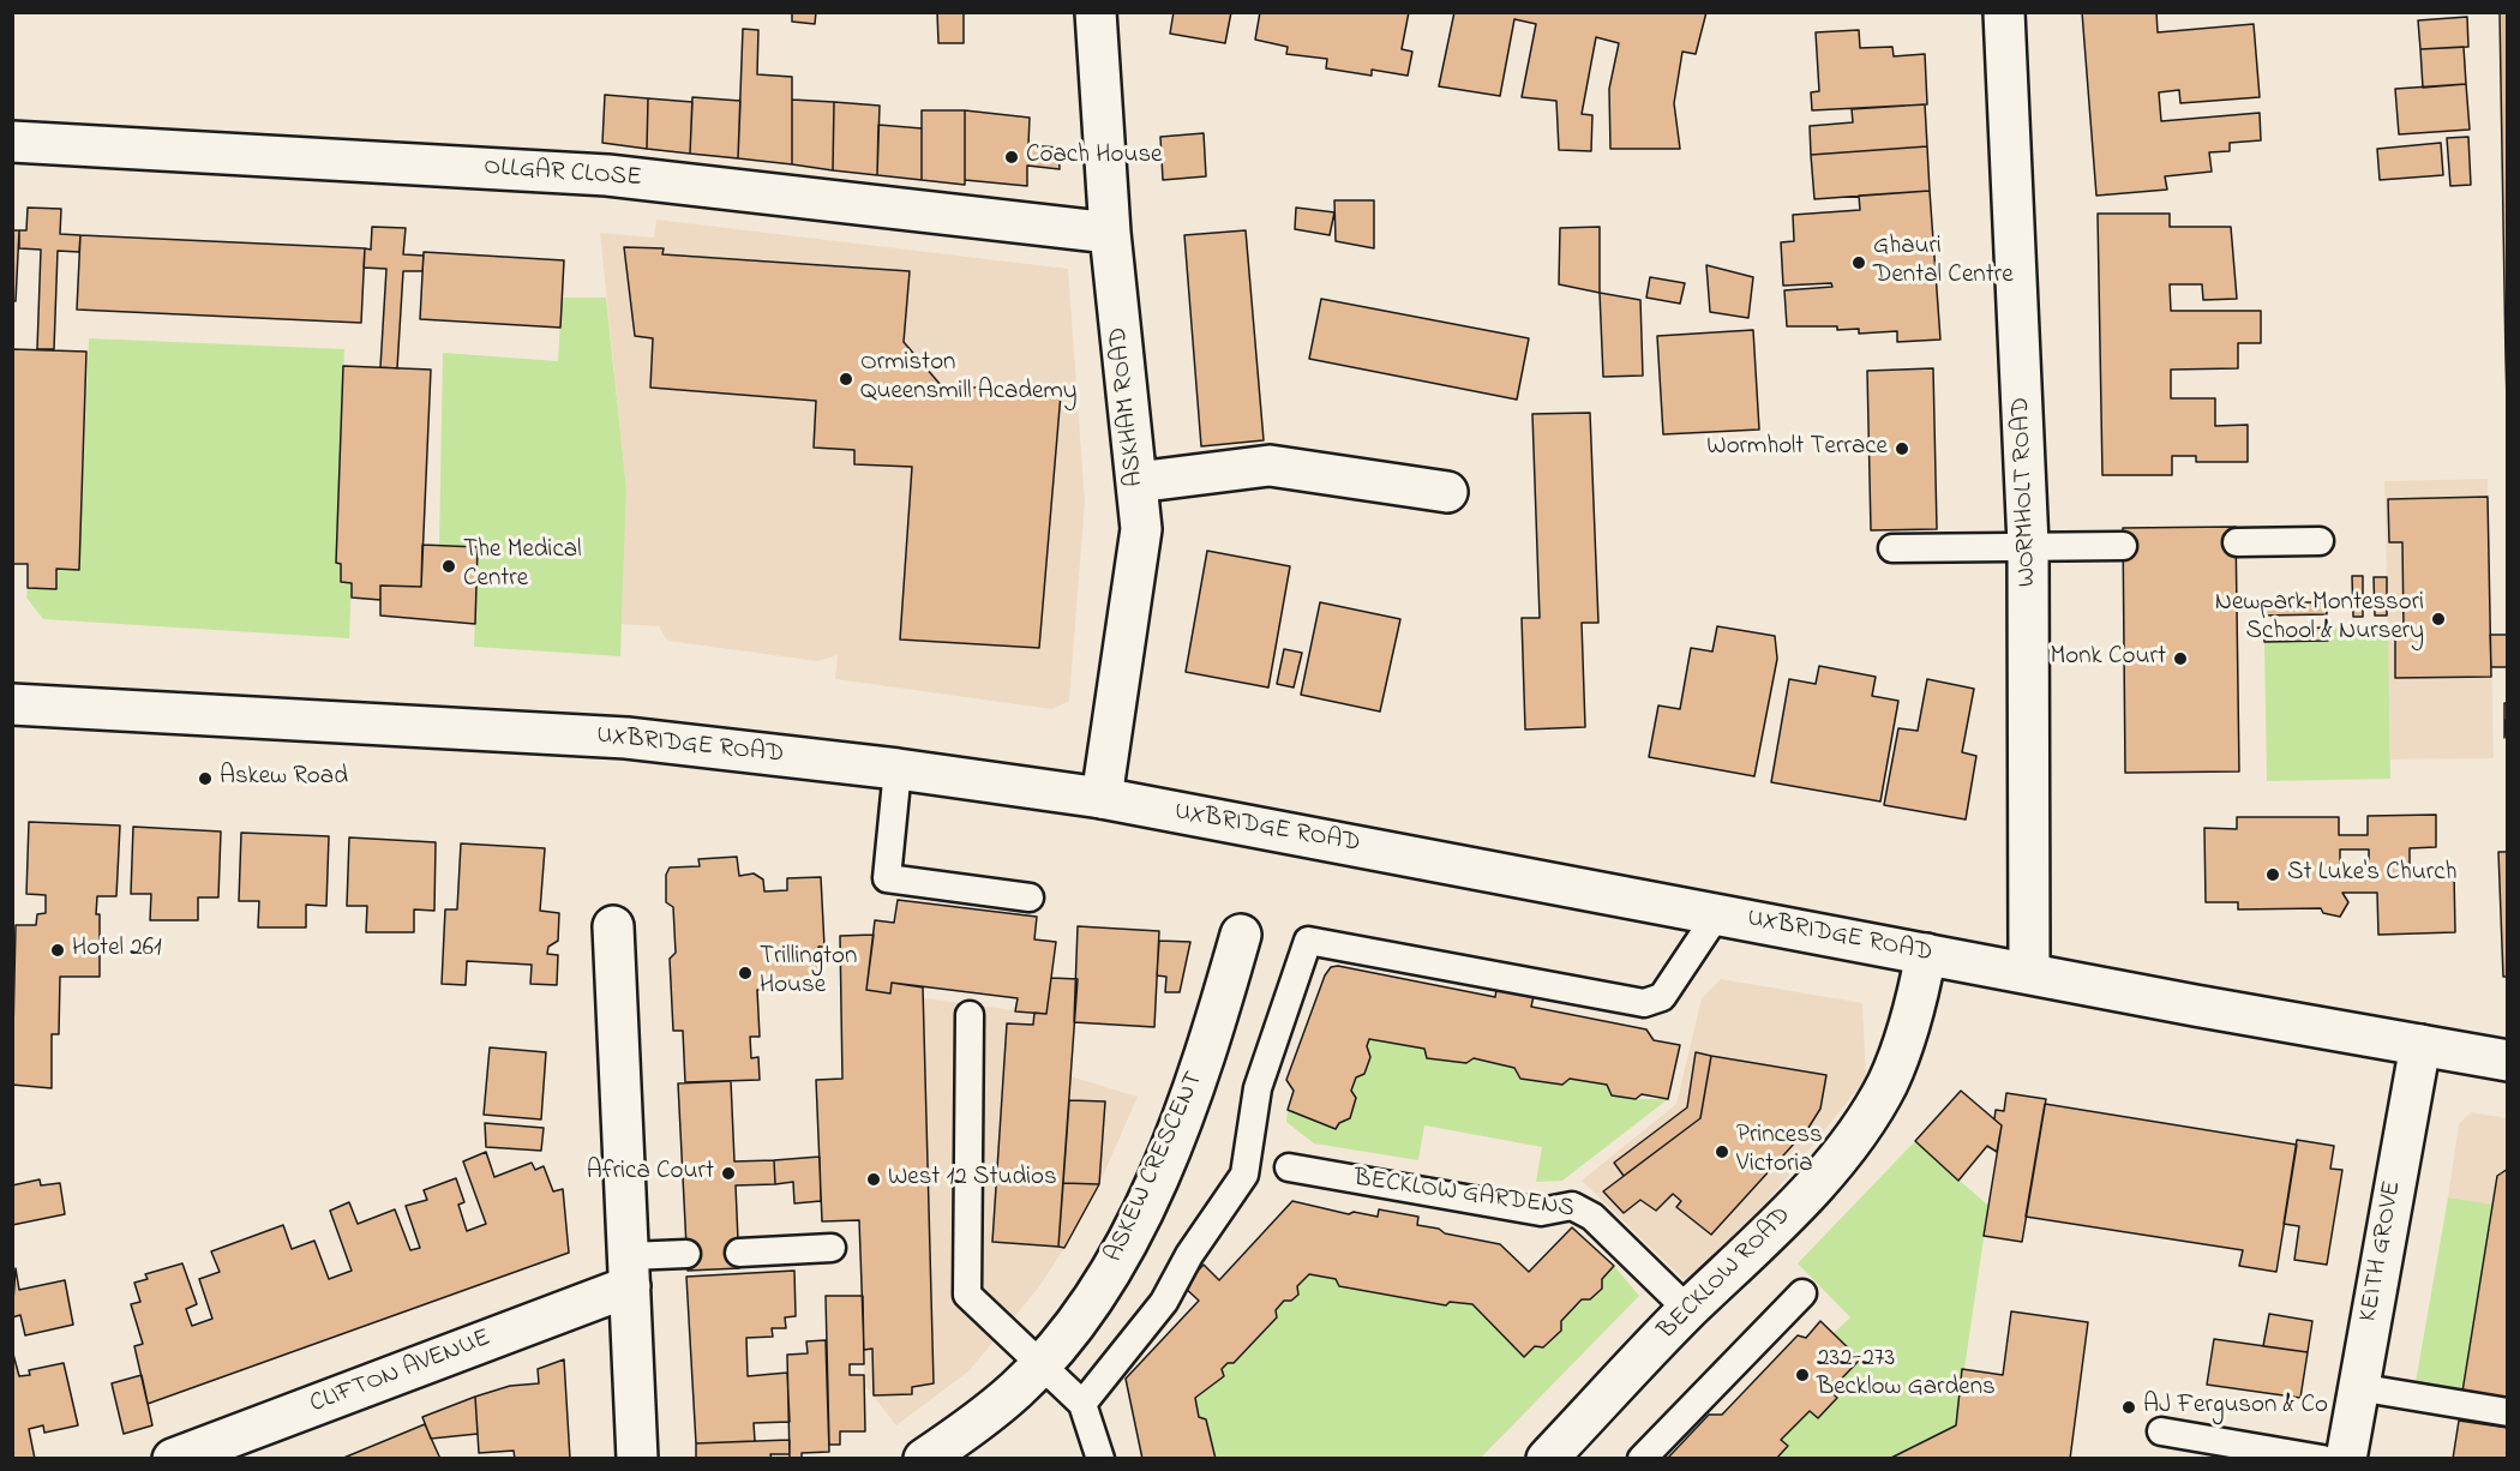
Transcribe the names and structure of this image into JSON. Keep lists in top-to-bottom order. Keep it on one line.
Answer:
{"streets":{"street":["OLLGAR CLOSE","ASKHAM ROAD","WORMHOLT ROAD","UXBRIDGE ROAD","ASKEW CRESCENT","KEITH GROVE","BECKLOW ROAD","CLIFTON AVENUE"],"lane":["BECKLOW GARDENS"]},"crossings":[["OLLGAR CLOSE","ASKHAM ROAD"],["ASKHAM ROAD","UXBRIDGE ROAD"],["WORMHOLT ROAD","UXBRIDGE ROAD"],["UXBRIDGE ROAD","KEITH GROVE"],["UXBRIDGE ROAD","BECKLOW ROAD"],["BECKLOW GARDENS","BECKLOW ROAD"]],"places":["Coach House","Ghauri Dental Centre","Ormiston Queensmill Academy","Wormholt Terrace","The Medical Centre","Newpark Montessori School & Nursery","Monk Court","Askew Road","St Luke's Church","Hotel 261","Trillington House","Princess Victoria","Africa Court","West 12 Studios","232-273 Becklow Gardens","AJ Ferguson & Co"]}
